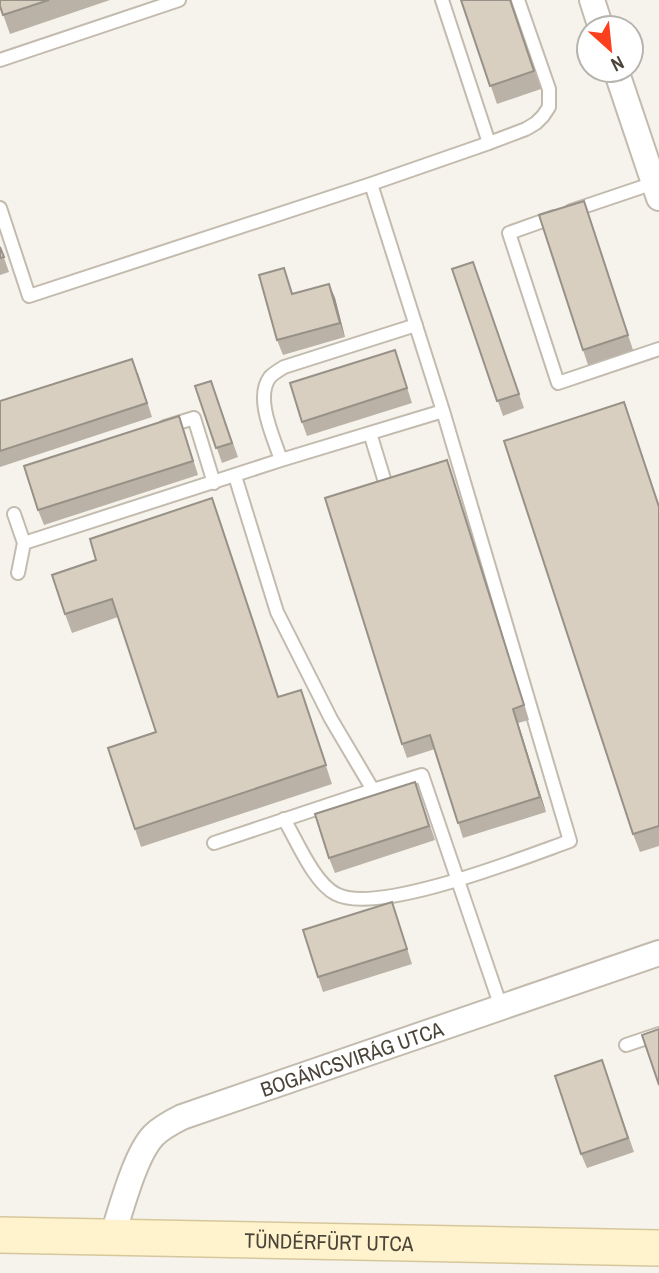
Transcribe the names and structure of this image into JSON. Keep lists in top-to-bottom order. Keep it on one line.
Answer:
{"streets":{"street":["BOGÁNCSVIRÁG UTCA","TÜNDÉRFÜRT UTCA"]},"crossings":[["BOGÁNCSVIRÁG UTCA","TÜNDÉRFÜRT UTCA"]],"north":"bottom right"}
